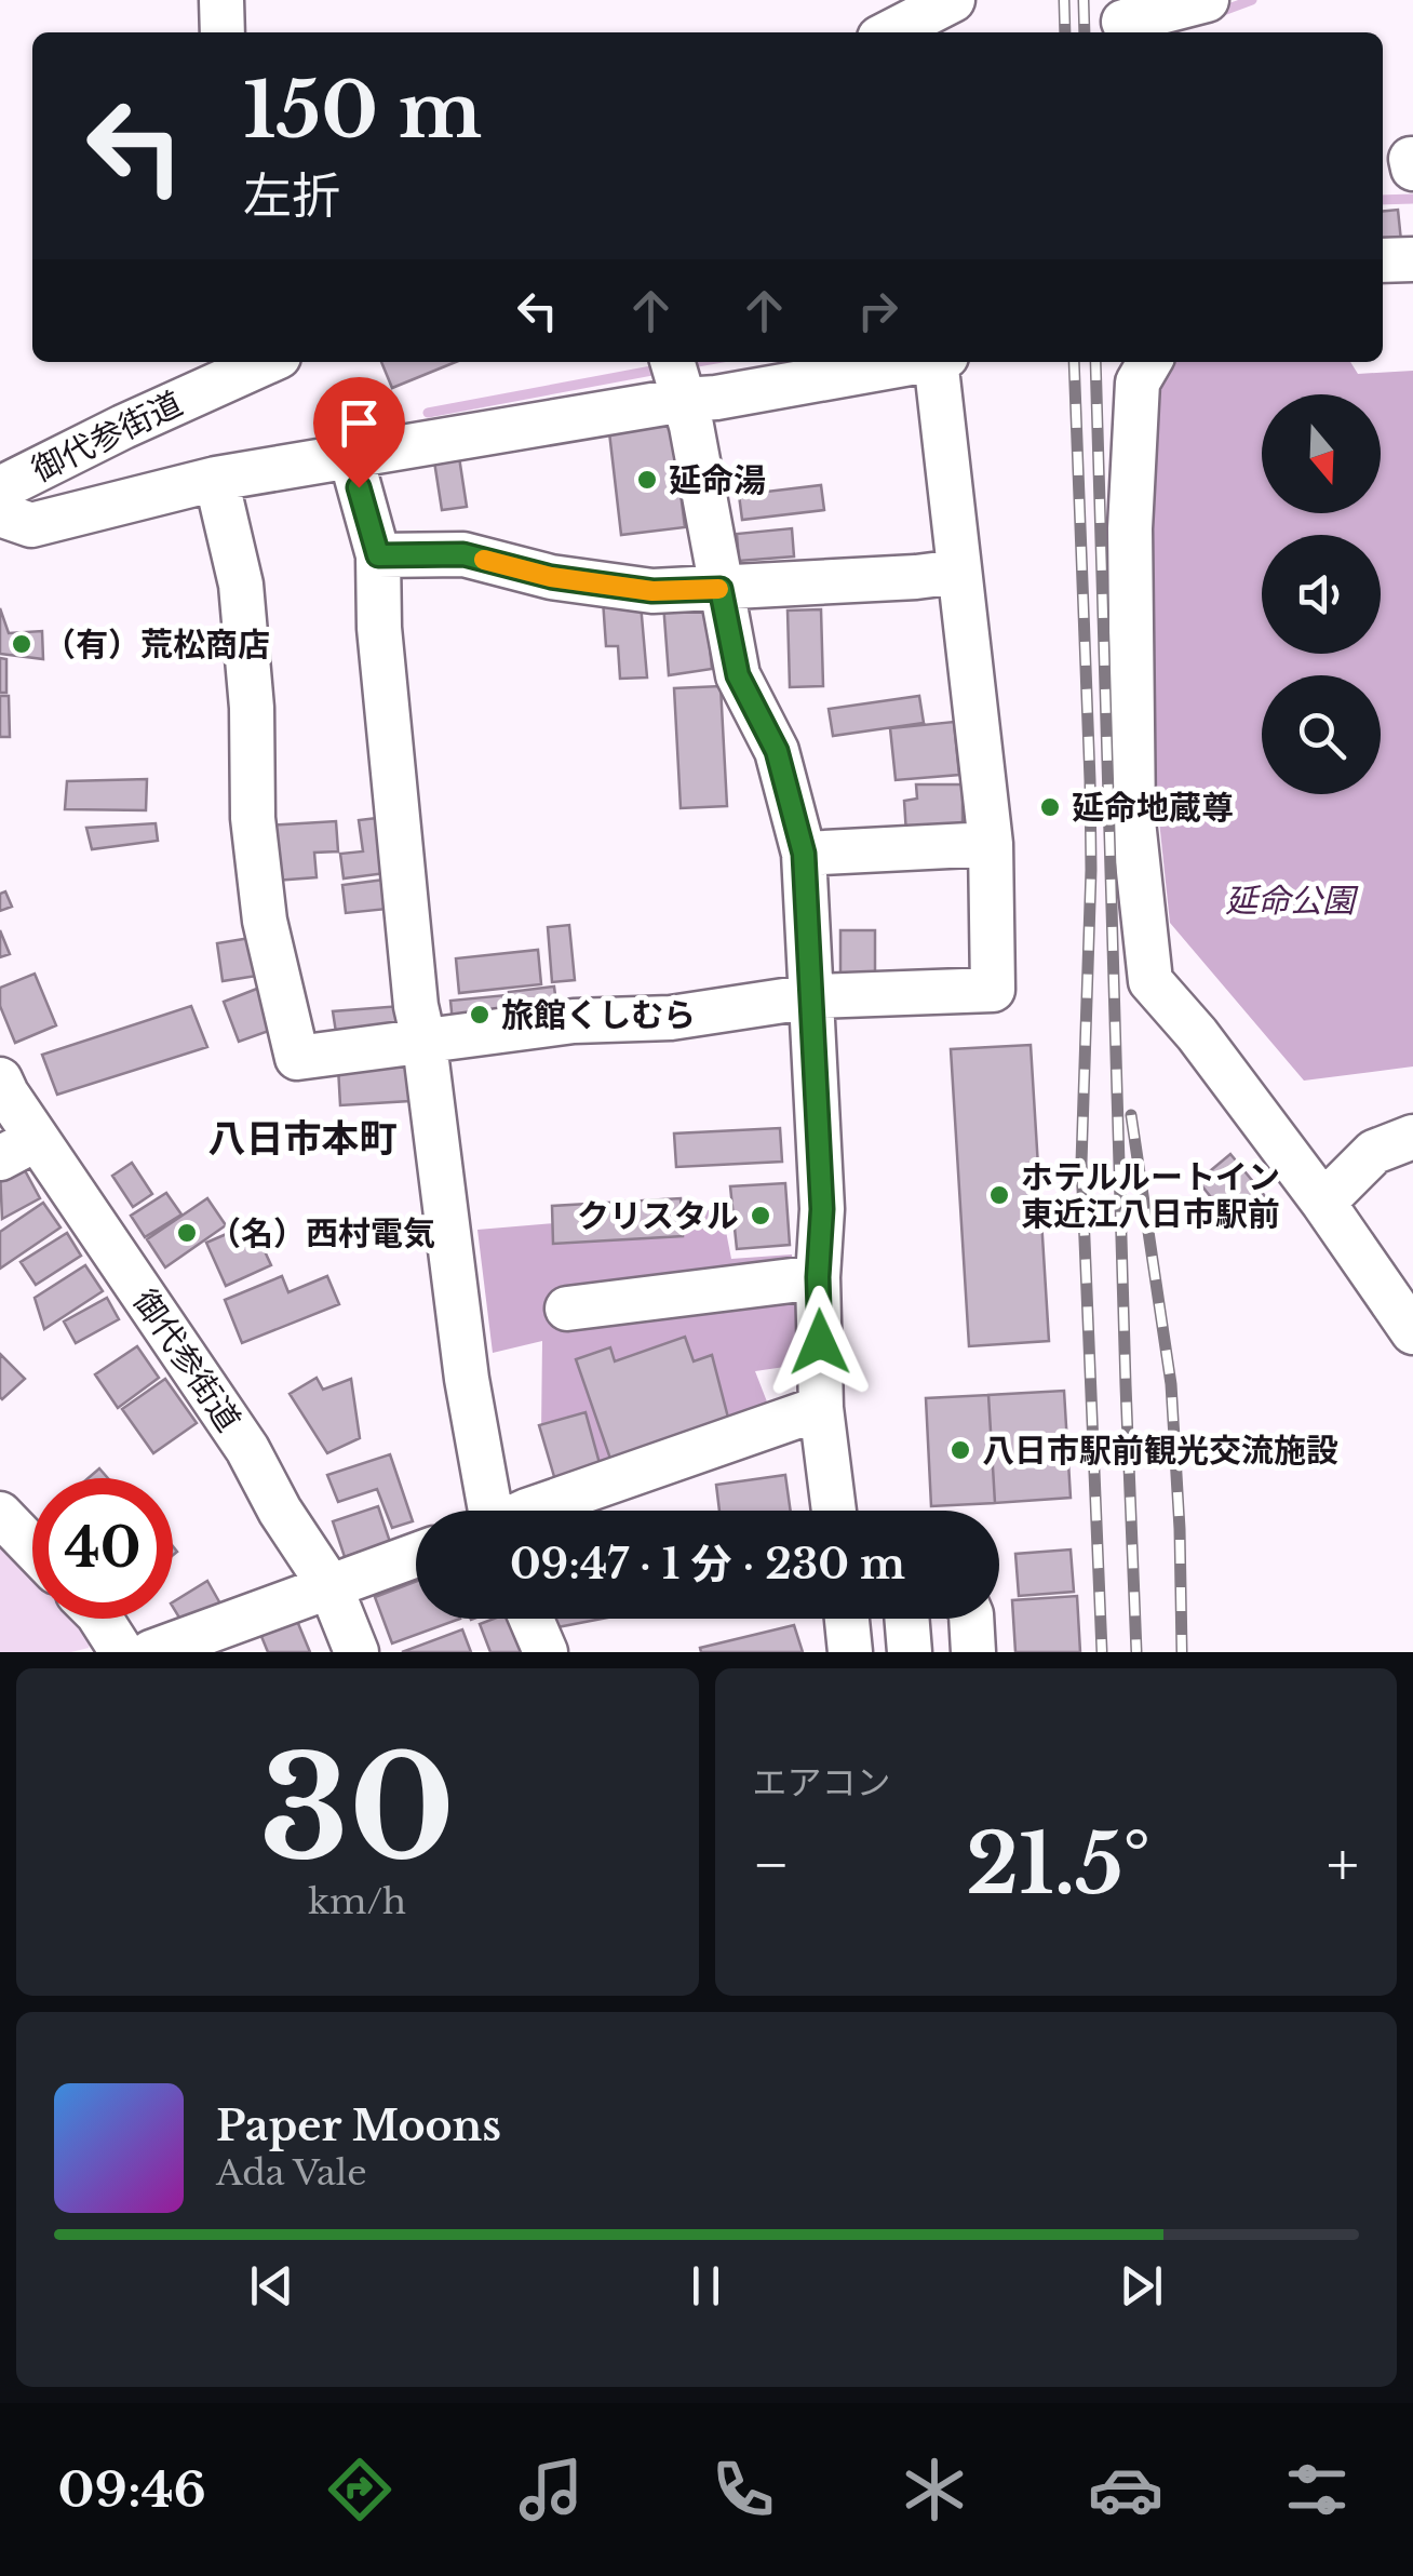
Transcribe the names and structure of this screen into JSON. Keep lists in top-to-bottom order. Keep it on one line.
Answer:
{"streets":{"street":["御代参街道"]},"districts":["八日市本町"],"parks":["延命公園"],"places":["延命湯","（有）荒松商店","延命地蔵尊","旅館くしむら","ホテルルートイン 東近江八日市駅前","クリスタル","（名）西村電気","八日市駅前観光交流施設"],"north":"bottom","page":{"turn":["150 m","左折"],"limit":"40","trip":"09:47 · 1 分 · 230 m","tile":[["30","km/h"],"エアコン"],"heat":["−","21.5°","+"],"song":["Paper Moons","Ada Vale"],"tabs":"09:46"}}
